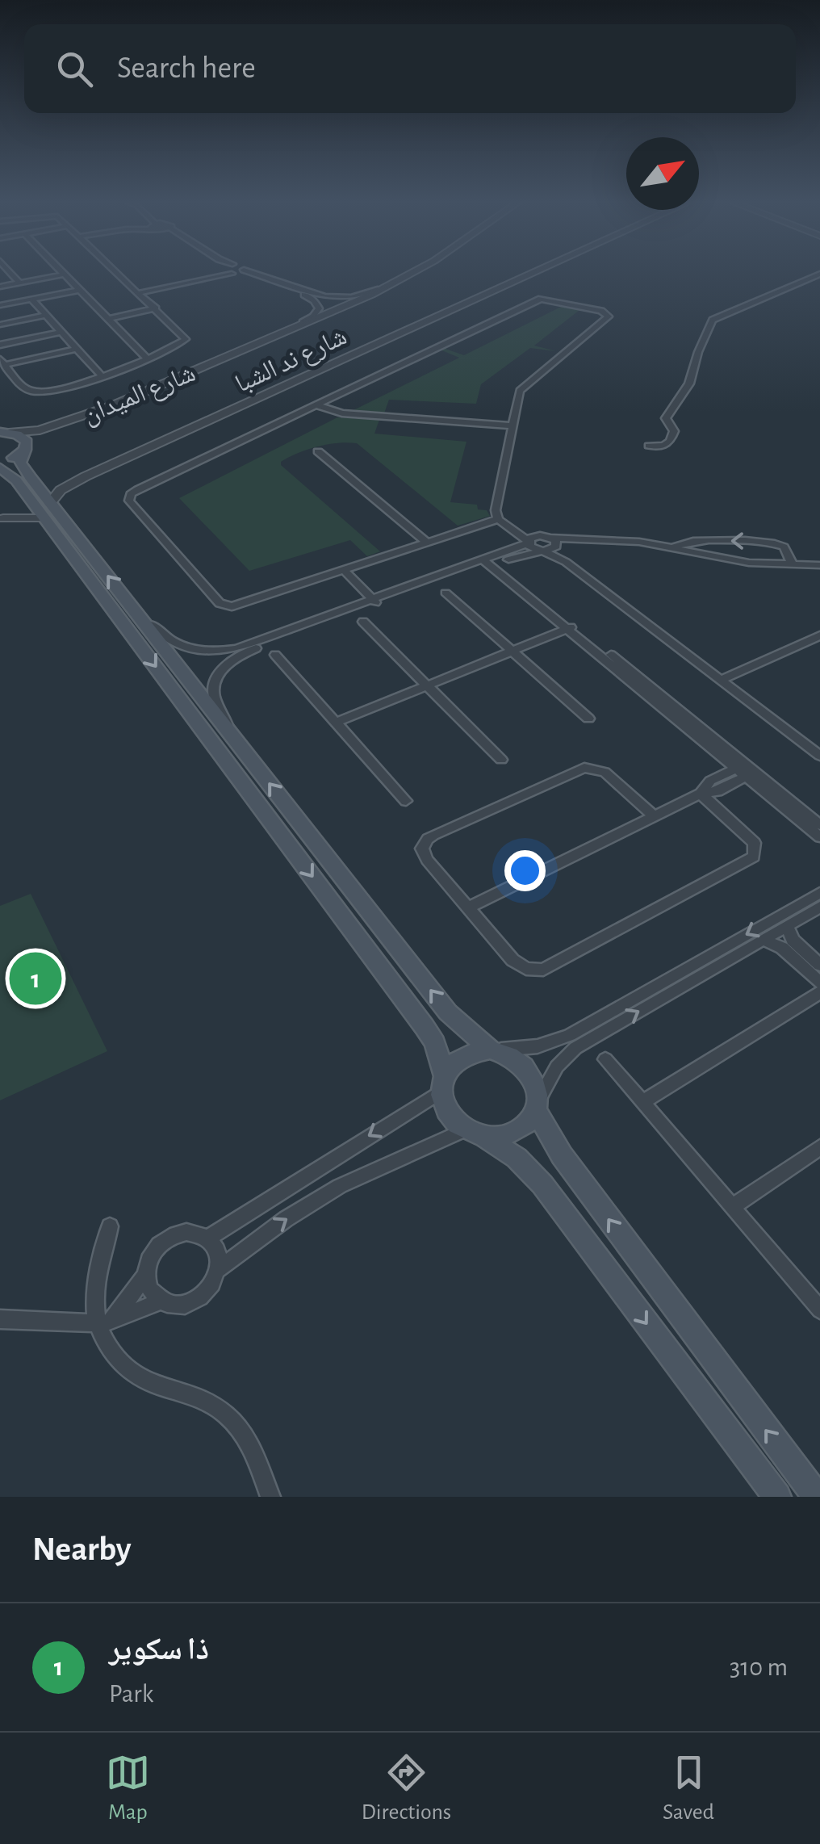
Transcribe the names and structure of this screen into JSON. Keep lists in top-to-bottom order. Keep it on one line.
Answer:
{"streets":{"street":["شارع ند الشبا","شارع الميدان"]},"north":"top right","page":{"search":"Search here","pins":"1","heading":"Nearby","list":[{"mark":"1","name":"ذا سكوير","note":"Park","value":"310 m"}],"nav":["Map","Directions","Saved"]}}
